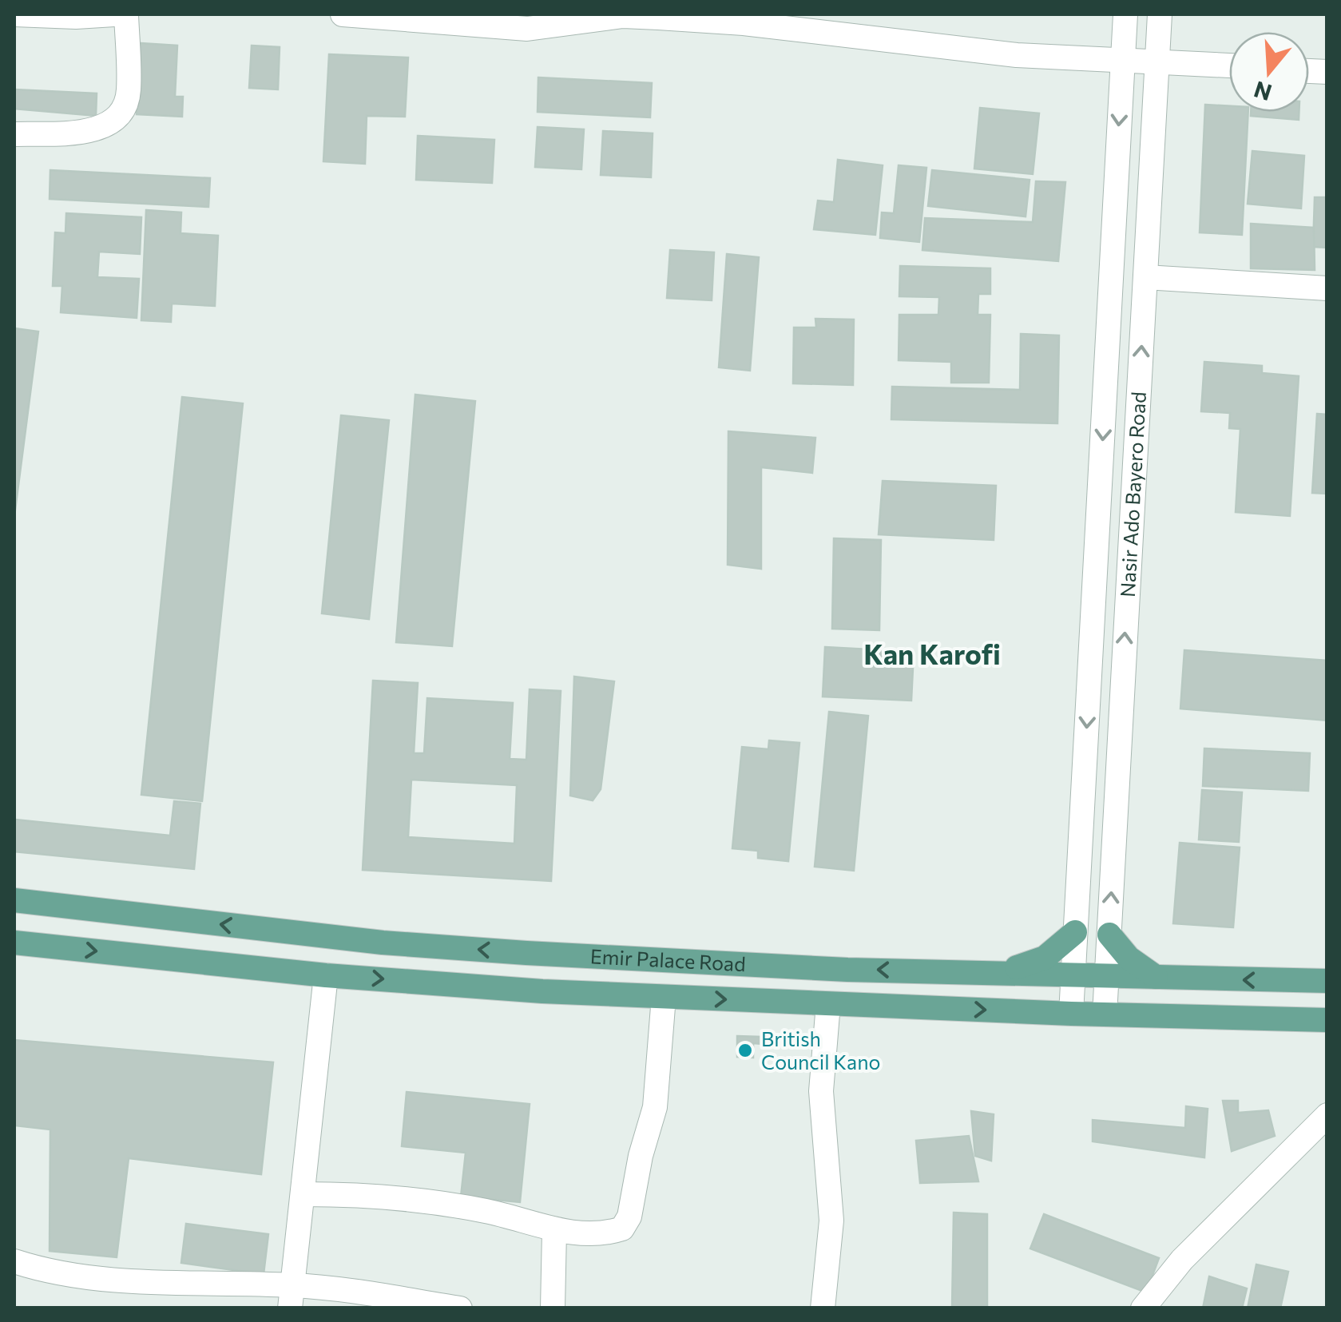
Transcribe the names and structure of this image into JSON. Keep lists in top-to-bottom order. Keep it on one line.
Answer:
{"streets":{"main road":["Emir Palace Road"],"street":["Nasir Ado Bayero Road"]},"crossings":[["Nasir Ado Bayero Road","Emir Palace Road"]],"districts":["Kan Karofi"],"places":["British Council Kano"],"north":"bottom"}
